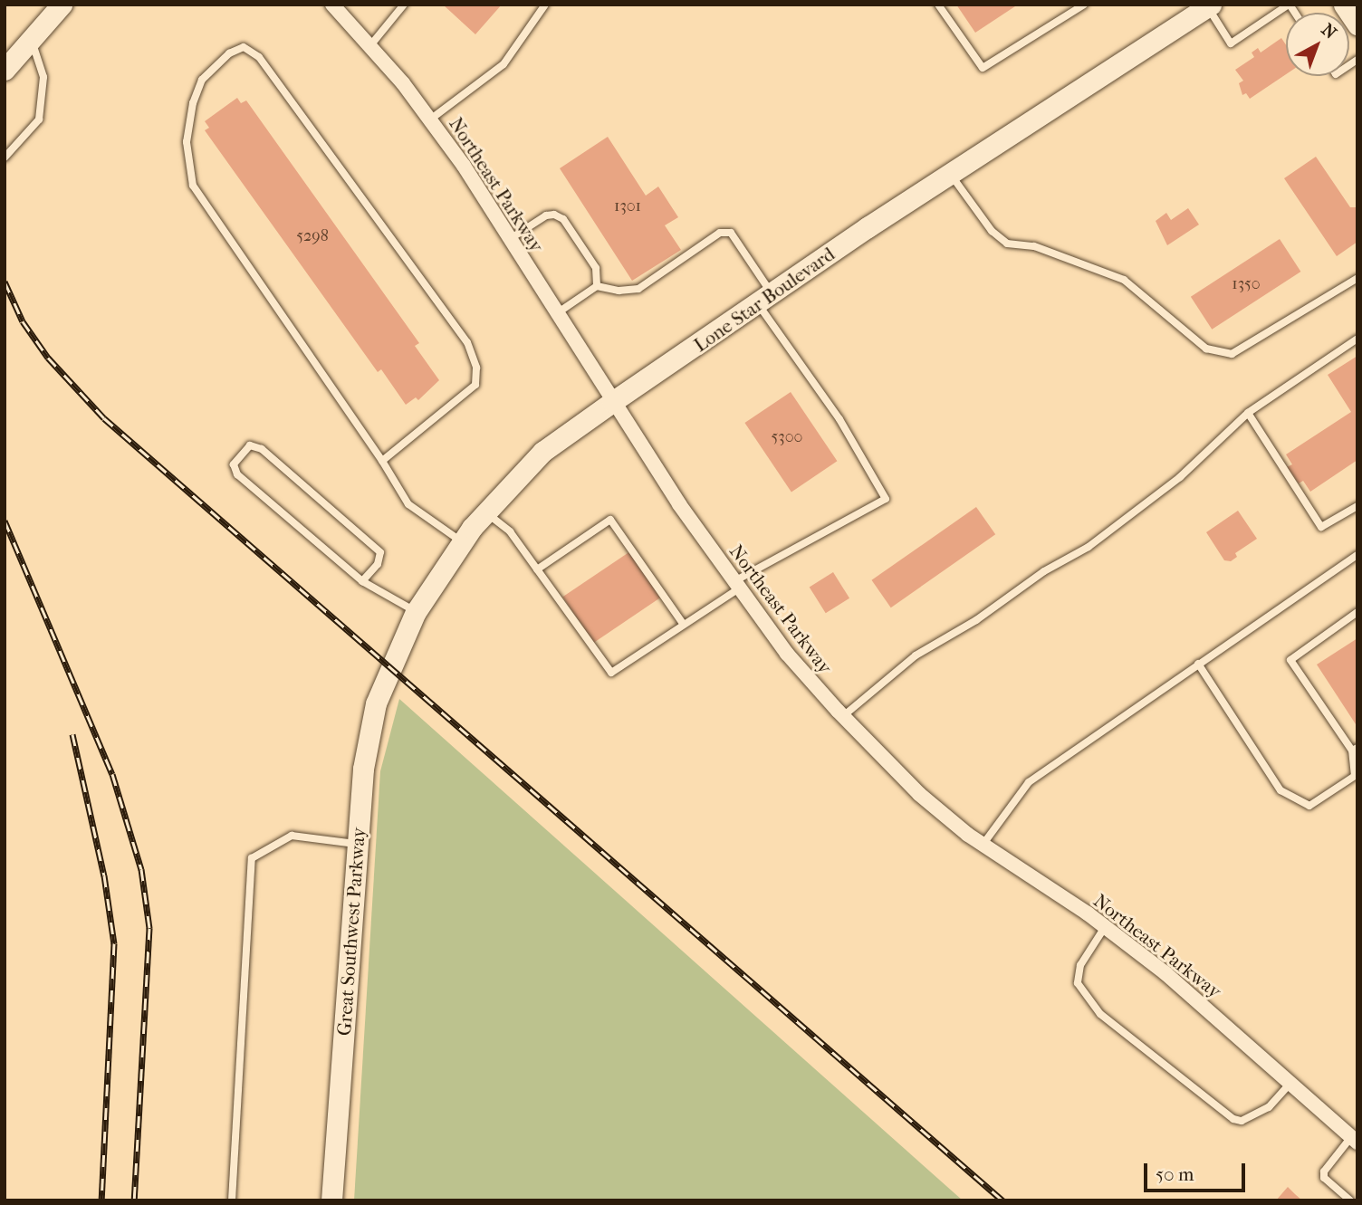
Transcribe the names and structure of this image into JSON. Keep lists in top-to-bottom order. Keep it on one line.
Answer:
{"streets":{"street":["Northeast Parkway","Lone Star Boulevard","Great Southwest Parkway"]},"crossings":[["Northeast Parkway","Lone Star Boulevard"],["Lone Star Boulevard","Great Southwest Parkway"]],"house_numbers":["1301","5298","1350","5300"],"scale_bar":"50 m","north":"top right"}
